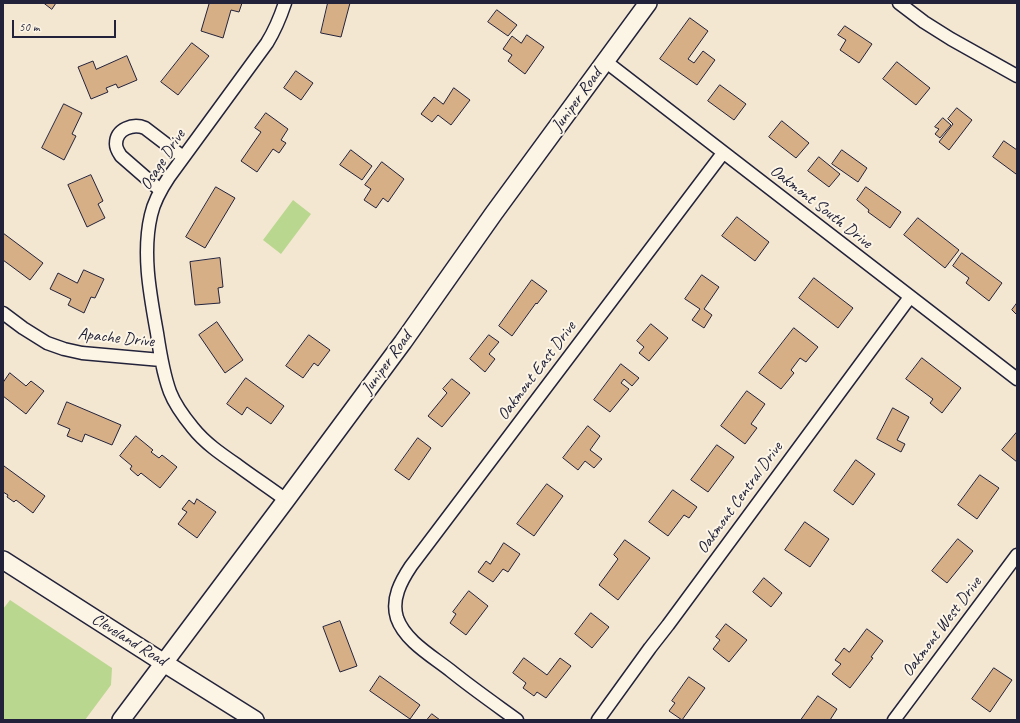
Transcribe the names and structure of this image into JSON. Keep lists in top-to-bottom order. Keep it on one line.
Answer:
{"streets":{"street":["Juniper Road","Osage Drive","Oakmont South Drive","Apache Drive","Oakmont East Drive","Oakmont Central Drive","Oakmont West Drive","Cleveland Road"]},"crossings":[["Juniper Road","Oakmont South Drive"],["Juniper Road","Apache Drive"],["Juniper Road","Cleveland Road"],["Osage Drive","Apache Drive"],["Oakmont South Drive","Oakmont East Drive"],["Oakmont South Drive","Oakmont Central Drive"]],"scale_bar":"50 m"}
